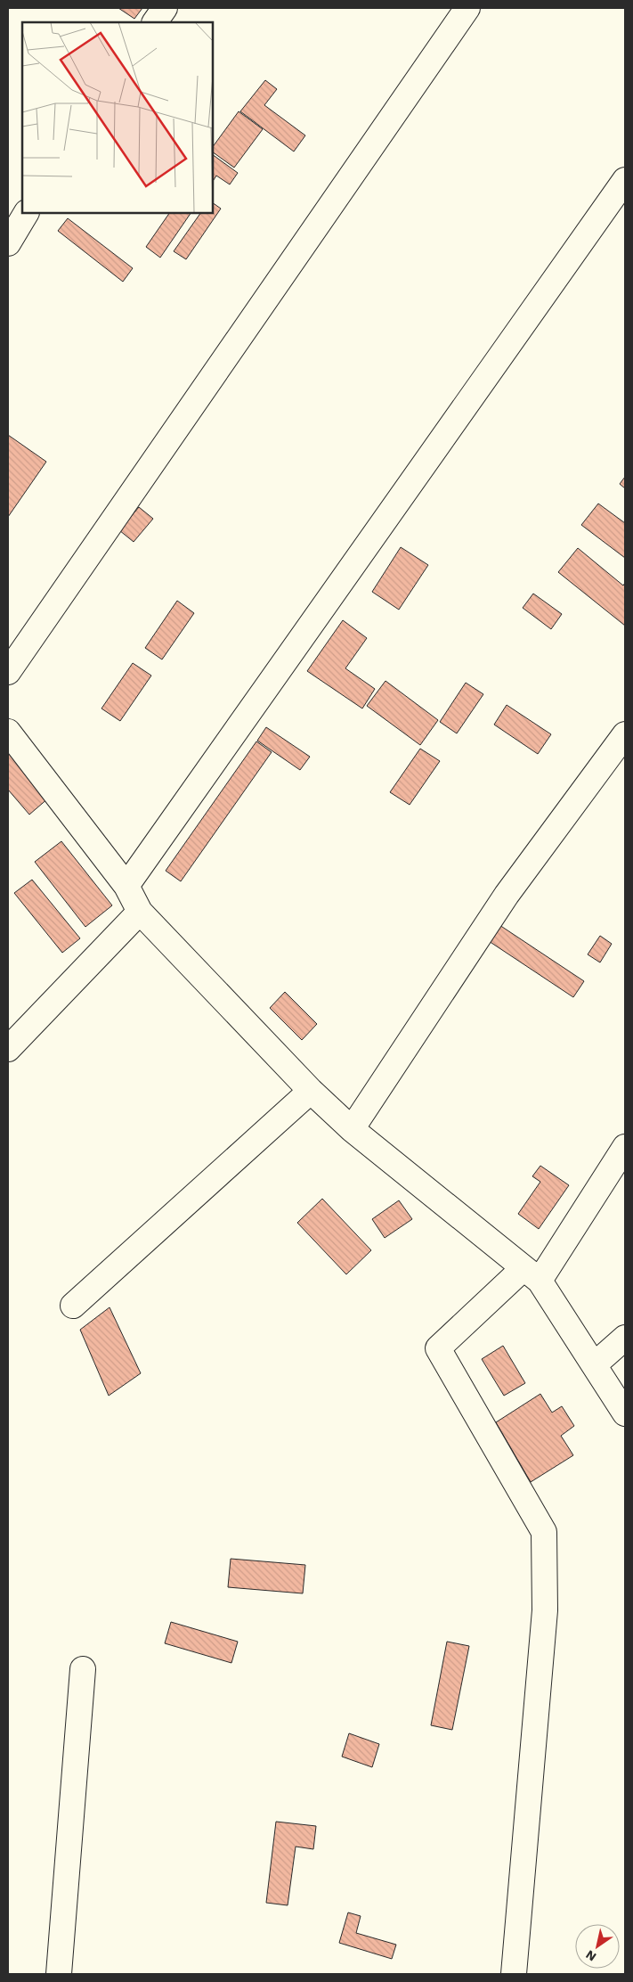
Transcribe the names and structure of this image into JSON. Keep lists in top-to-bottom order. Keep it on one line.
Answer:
{"north":"bottom left"}
